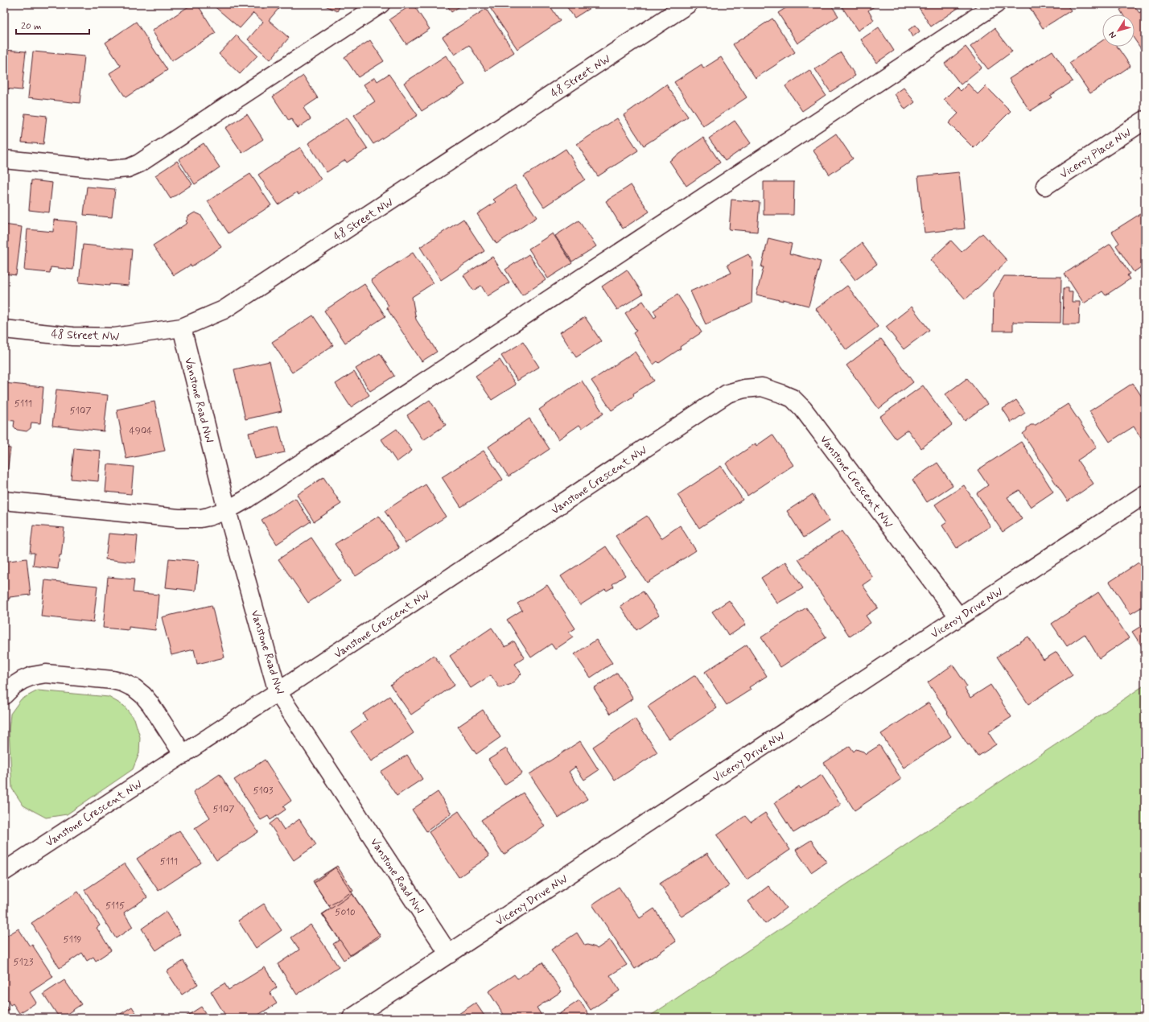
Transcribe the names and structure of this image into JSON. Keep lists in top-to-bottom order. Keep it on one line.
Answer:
{"streets":{"street":["48 Street NW","Viceroy Place NW","Vanstone Road NW","Vanstone Crescent NW","Viceroy Drive NW"]},"crossings":[["48 Street NW","Vanstone Road NW"],["Vanstone Road NW","Vanstone Crescent NW"],["Vanstone Road NW","Viceroy Drive NW"],["Vanstone Crescent NW","Viceroy Drive NW"]],"house_numbers":["5111","5107","4904","5103","5107","5111","5115","5010","5119","5123"],"scale_bar":"20 m","north":"bottom left"}
